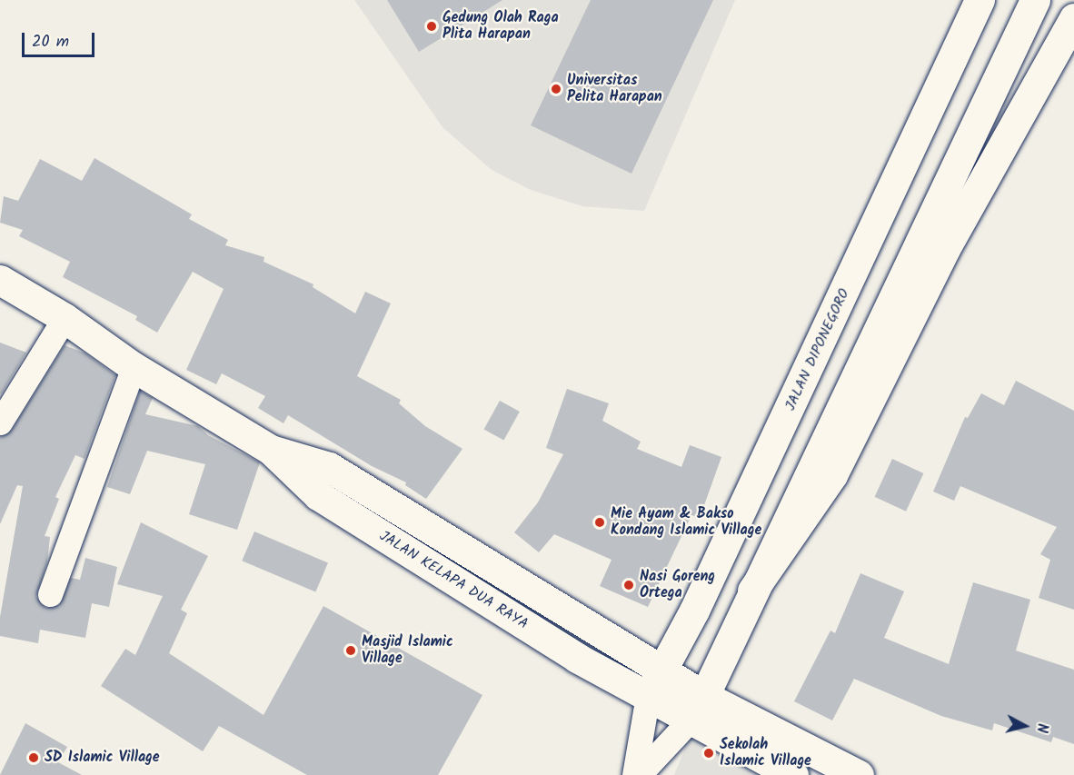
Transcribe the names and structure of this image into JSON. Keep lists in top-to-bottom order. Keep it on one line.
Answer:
{"streets":{"main road":["JALAN DIPONEGORO","JALAN KELAPA DUA RAYA"]},"crossings":[["JALAN DIPONEGORO","JALAN KELAPA DUA RAYA"]],"places":["Gedung Olah Raga Plita Harapan","Universitas Pelita Harapan","Mie Ayam & Bakso Kondang Islamic Village","Nasi Goreng Ortega","Masjid Islamic Village","Sekolah Islamic Village","SD Islamic Village"],"scale_bar":"20 m","north":"right"}
